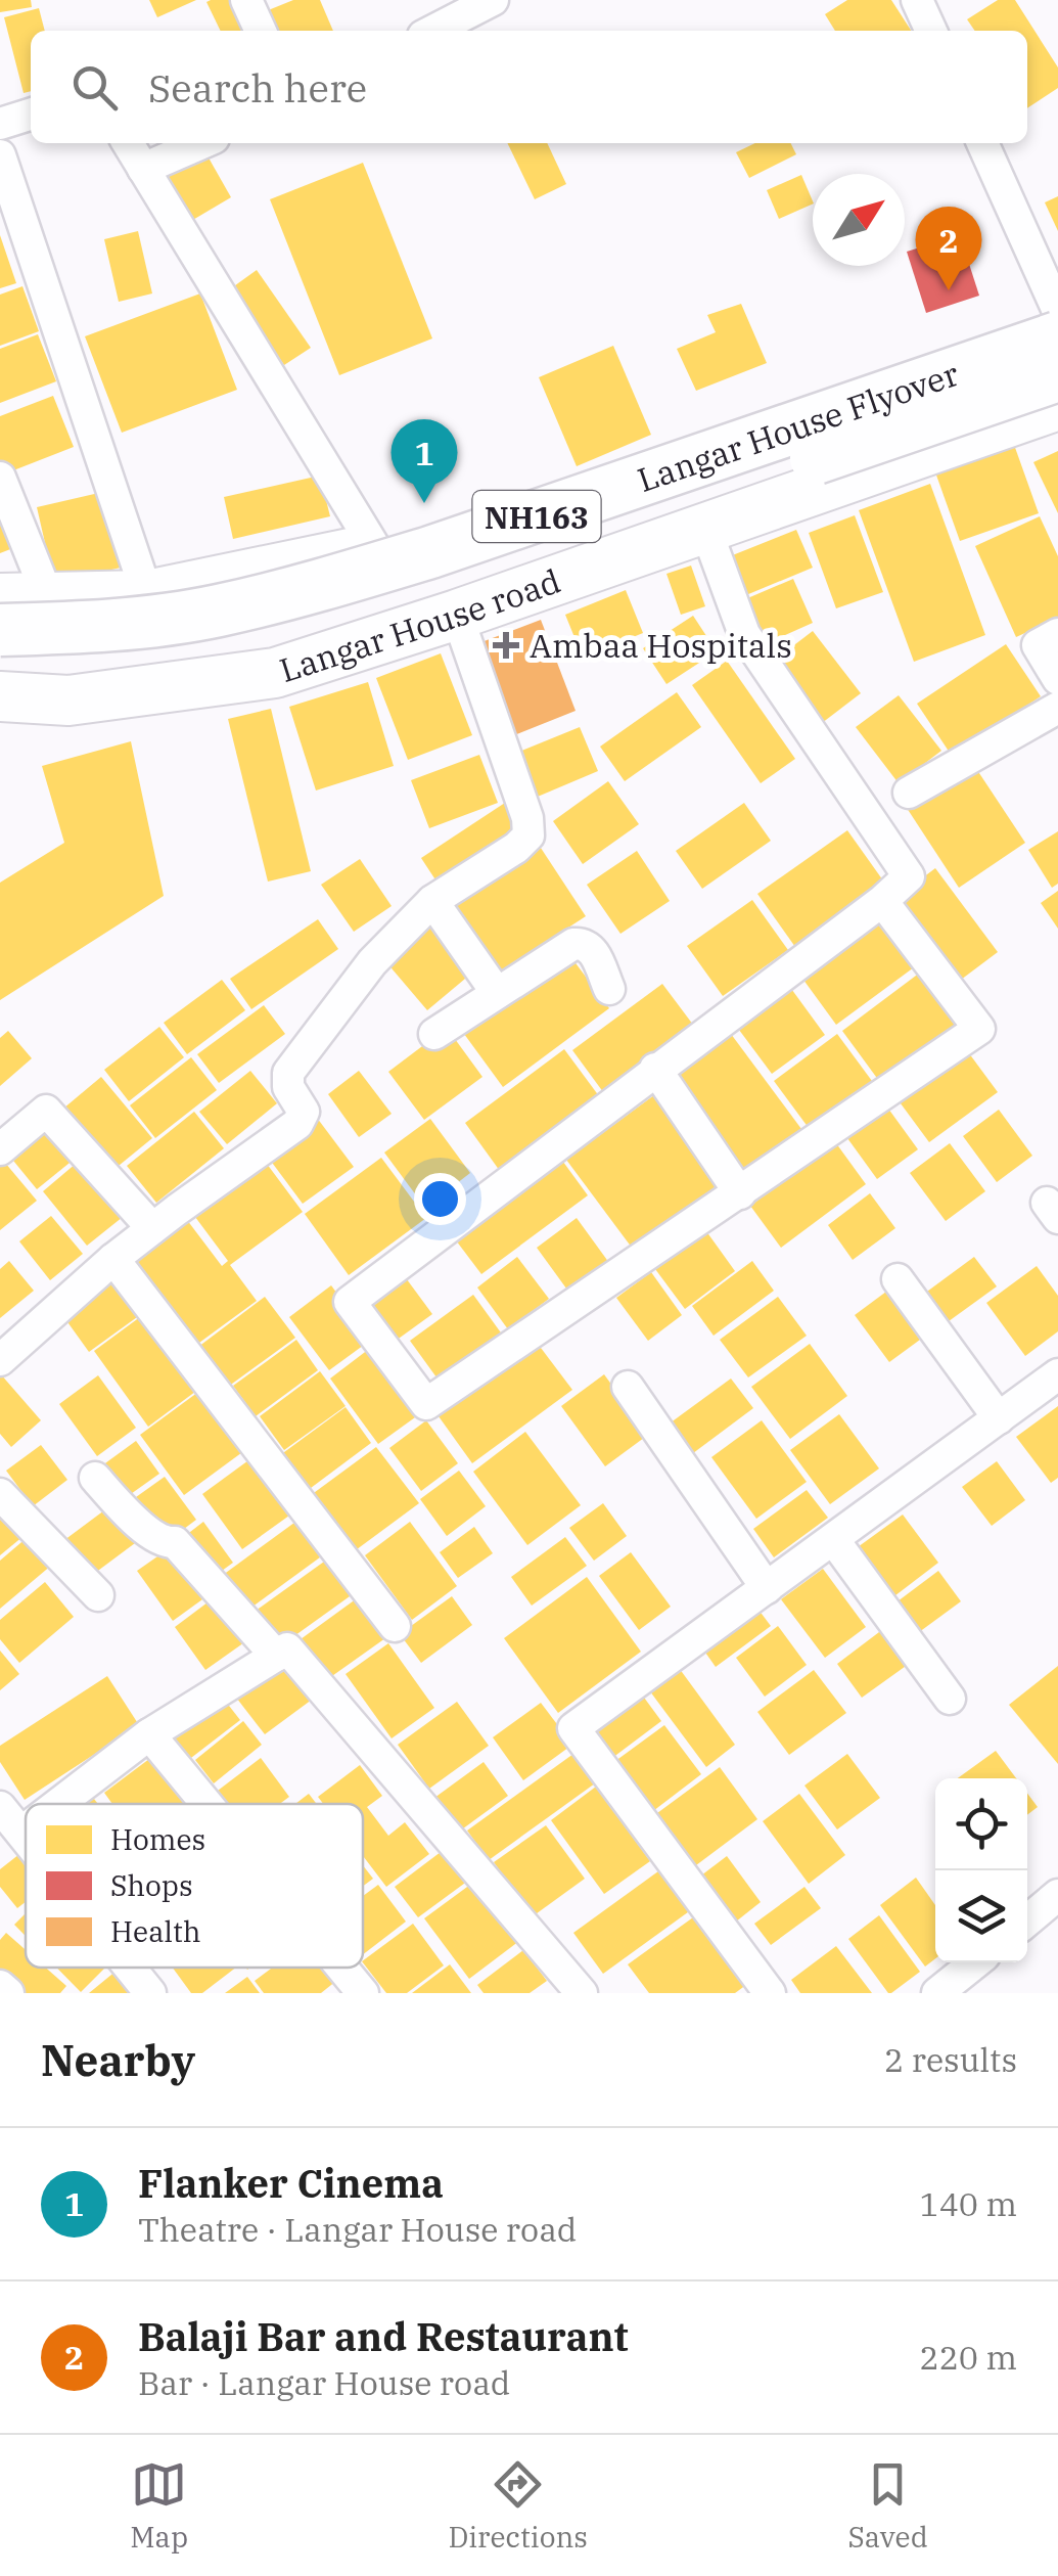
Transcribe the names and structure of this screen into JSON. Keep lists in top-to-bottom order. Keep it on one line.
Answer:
{"streets":{"highway":["Langar House Flyover","NH163"],"main road":["Langar House road"]},"places":{"health":["Ambaa Hospitals"]},"legend":["Homes","Shops","Health"],"north":"top right","page":{"search":"Search here","pins":["2","1"],"heading":["Nearby","2 results"],"list":[{"mark":"1","name":"Flanker Cinema","note":"Theatre · Langar House road","value":"140 m"},{"mark":"2","name":"Balaji Bar and Restaurant","note":"Bar · Langar House road","value":"220 m"}],"nav":["Map","Directions","Saved"]}}
